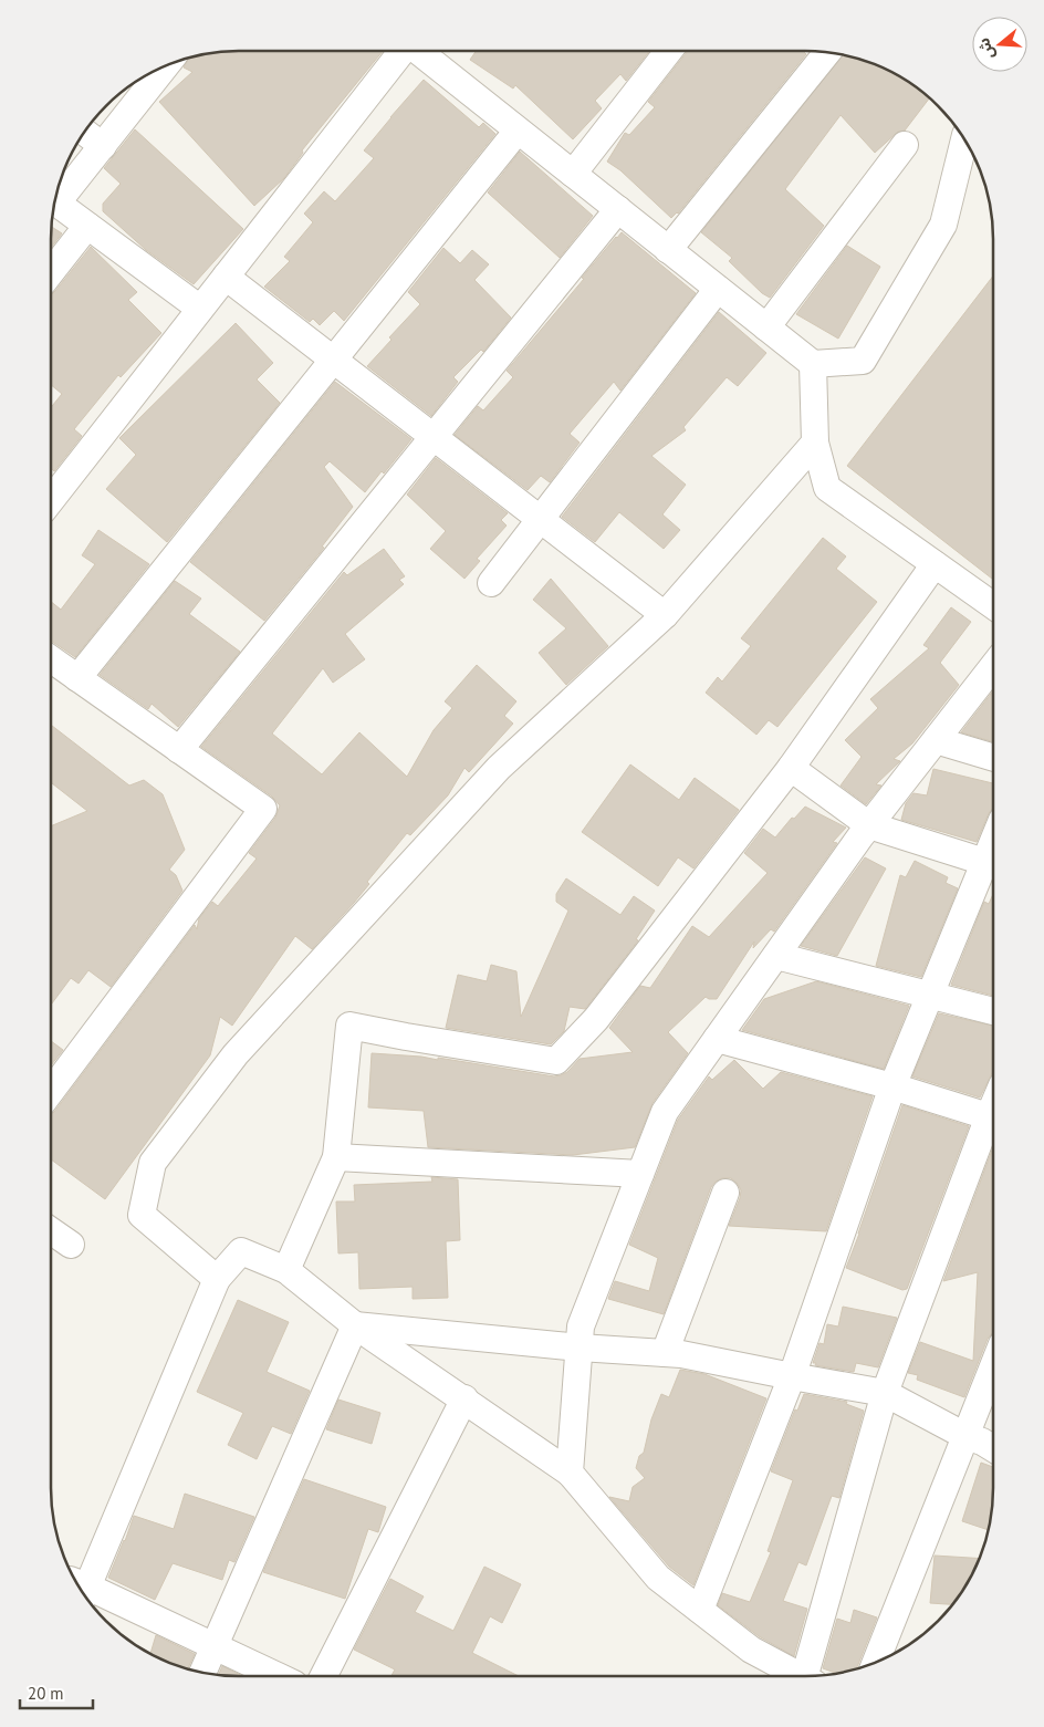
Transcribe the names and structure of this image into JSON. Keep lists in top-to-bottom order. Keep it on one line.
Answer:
{"scale_bar":"20 m","north":"left"}
